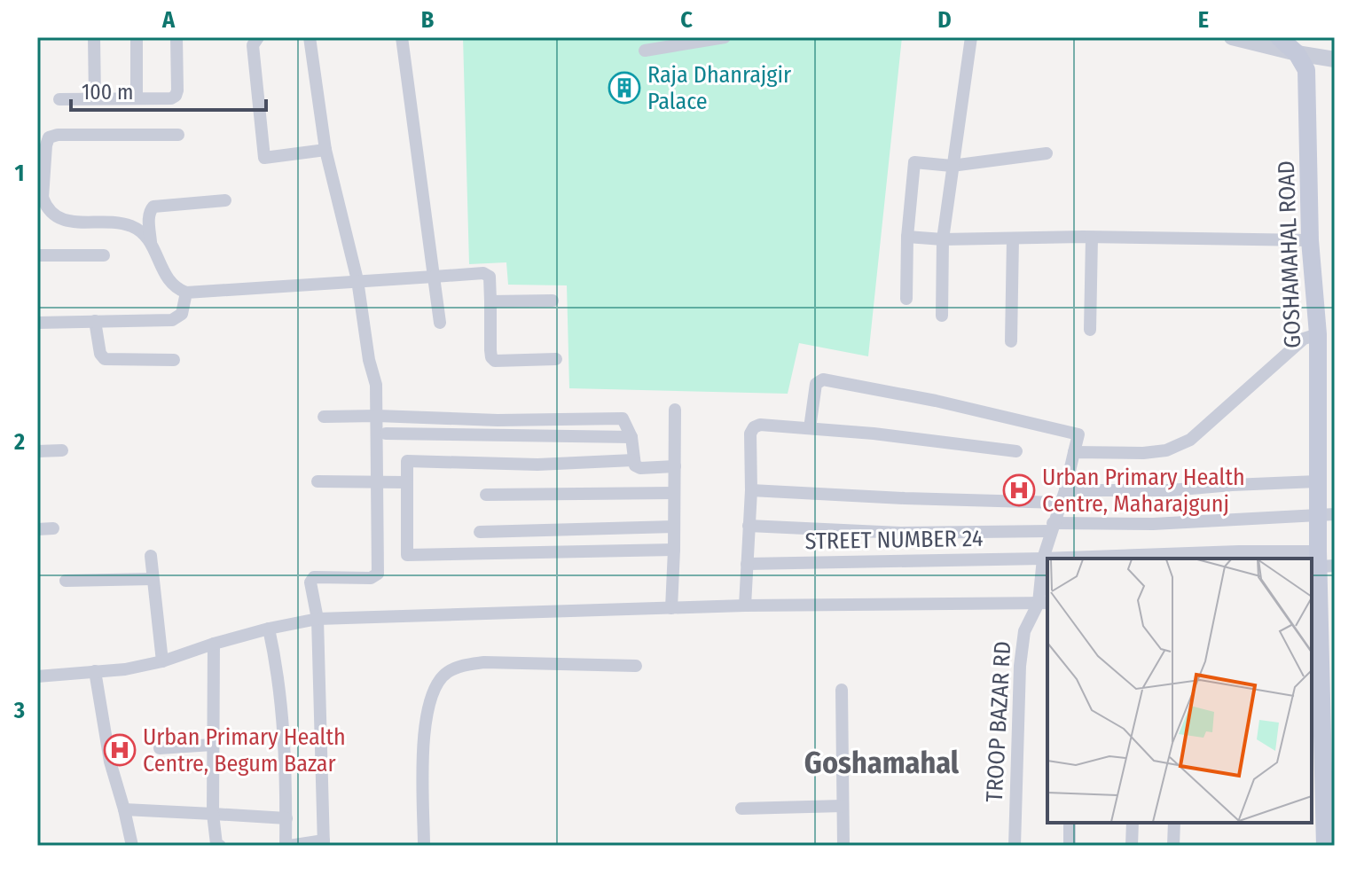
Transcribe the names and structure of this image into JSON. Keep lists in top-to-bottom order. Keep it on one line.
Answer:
{"streets":{"main road":["GOSHAMAHAL ROAD"],"street":["STREET NUMBER 24","TROOP BAZAR RD"]},"crossings":[["STREET NUMBER 24","TROOP BAZAR RD"]],"districts":["Goshamahal"],"places":{"building":["Raja Dhanrajgir Palace"],"hospital":["Urban Primary Health Centre, Maharajgunj","Urban Primary Health Centre, Begum Bazar"]},"scale_bar":"100 m","grid":{"columns":["A","B","C","D","E"],"rows":["1","2","3"]}}
